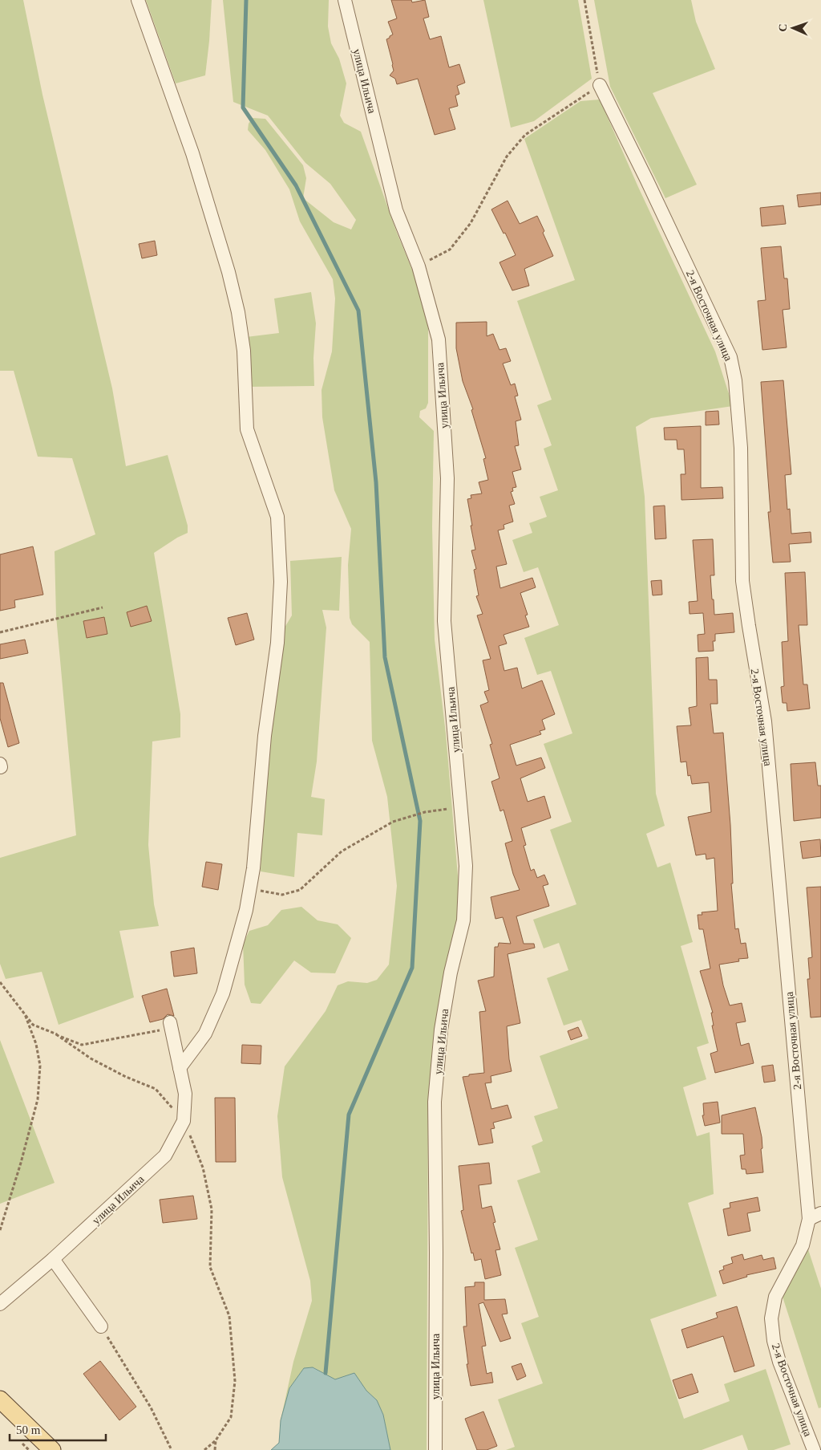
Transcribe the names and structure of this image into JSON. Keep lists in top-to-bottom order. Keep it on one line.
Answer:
{"streets":{"street":["улица Ильича","2-я Восточная улица"]},"scale_bar":"50 m","north":"left"}
